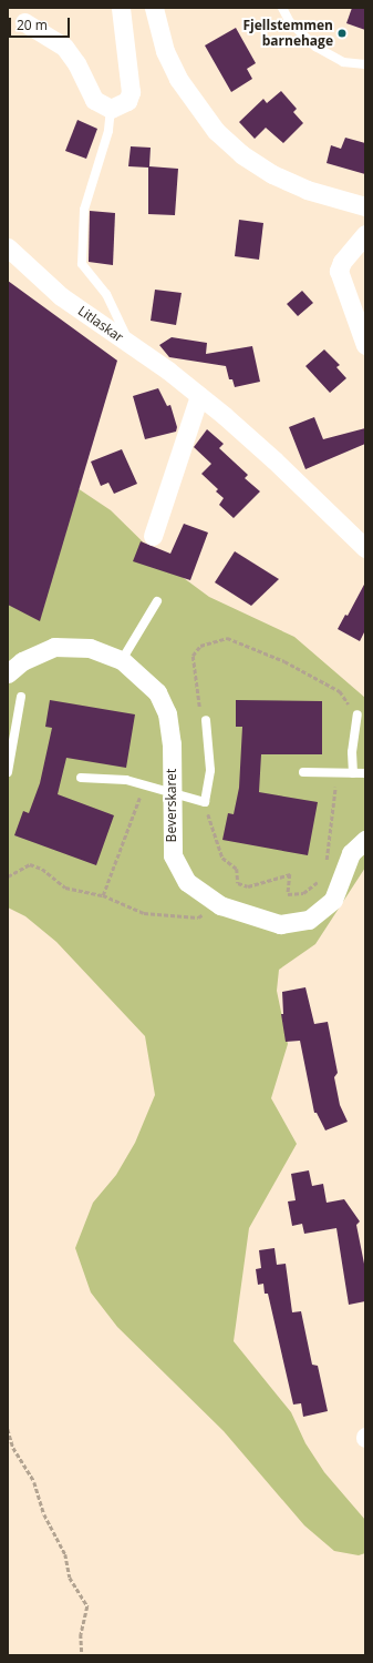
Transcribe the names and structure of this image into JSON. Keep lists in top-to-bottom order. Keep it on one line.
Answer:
{"streets":{"street":["Litlaskar","Beverskaret"]},"places":["Fjellstemmen barnehage"],"scale_bar":"20 m"}
